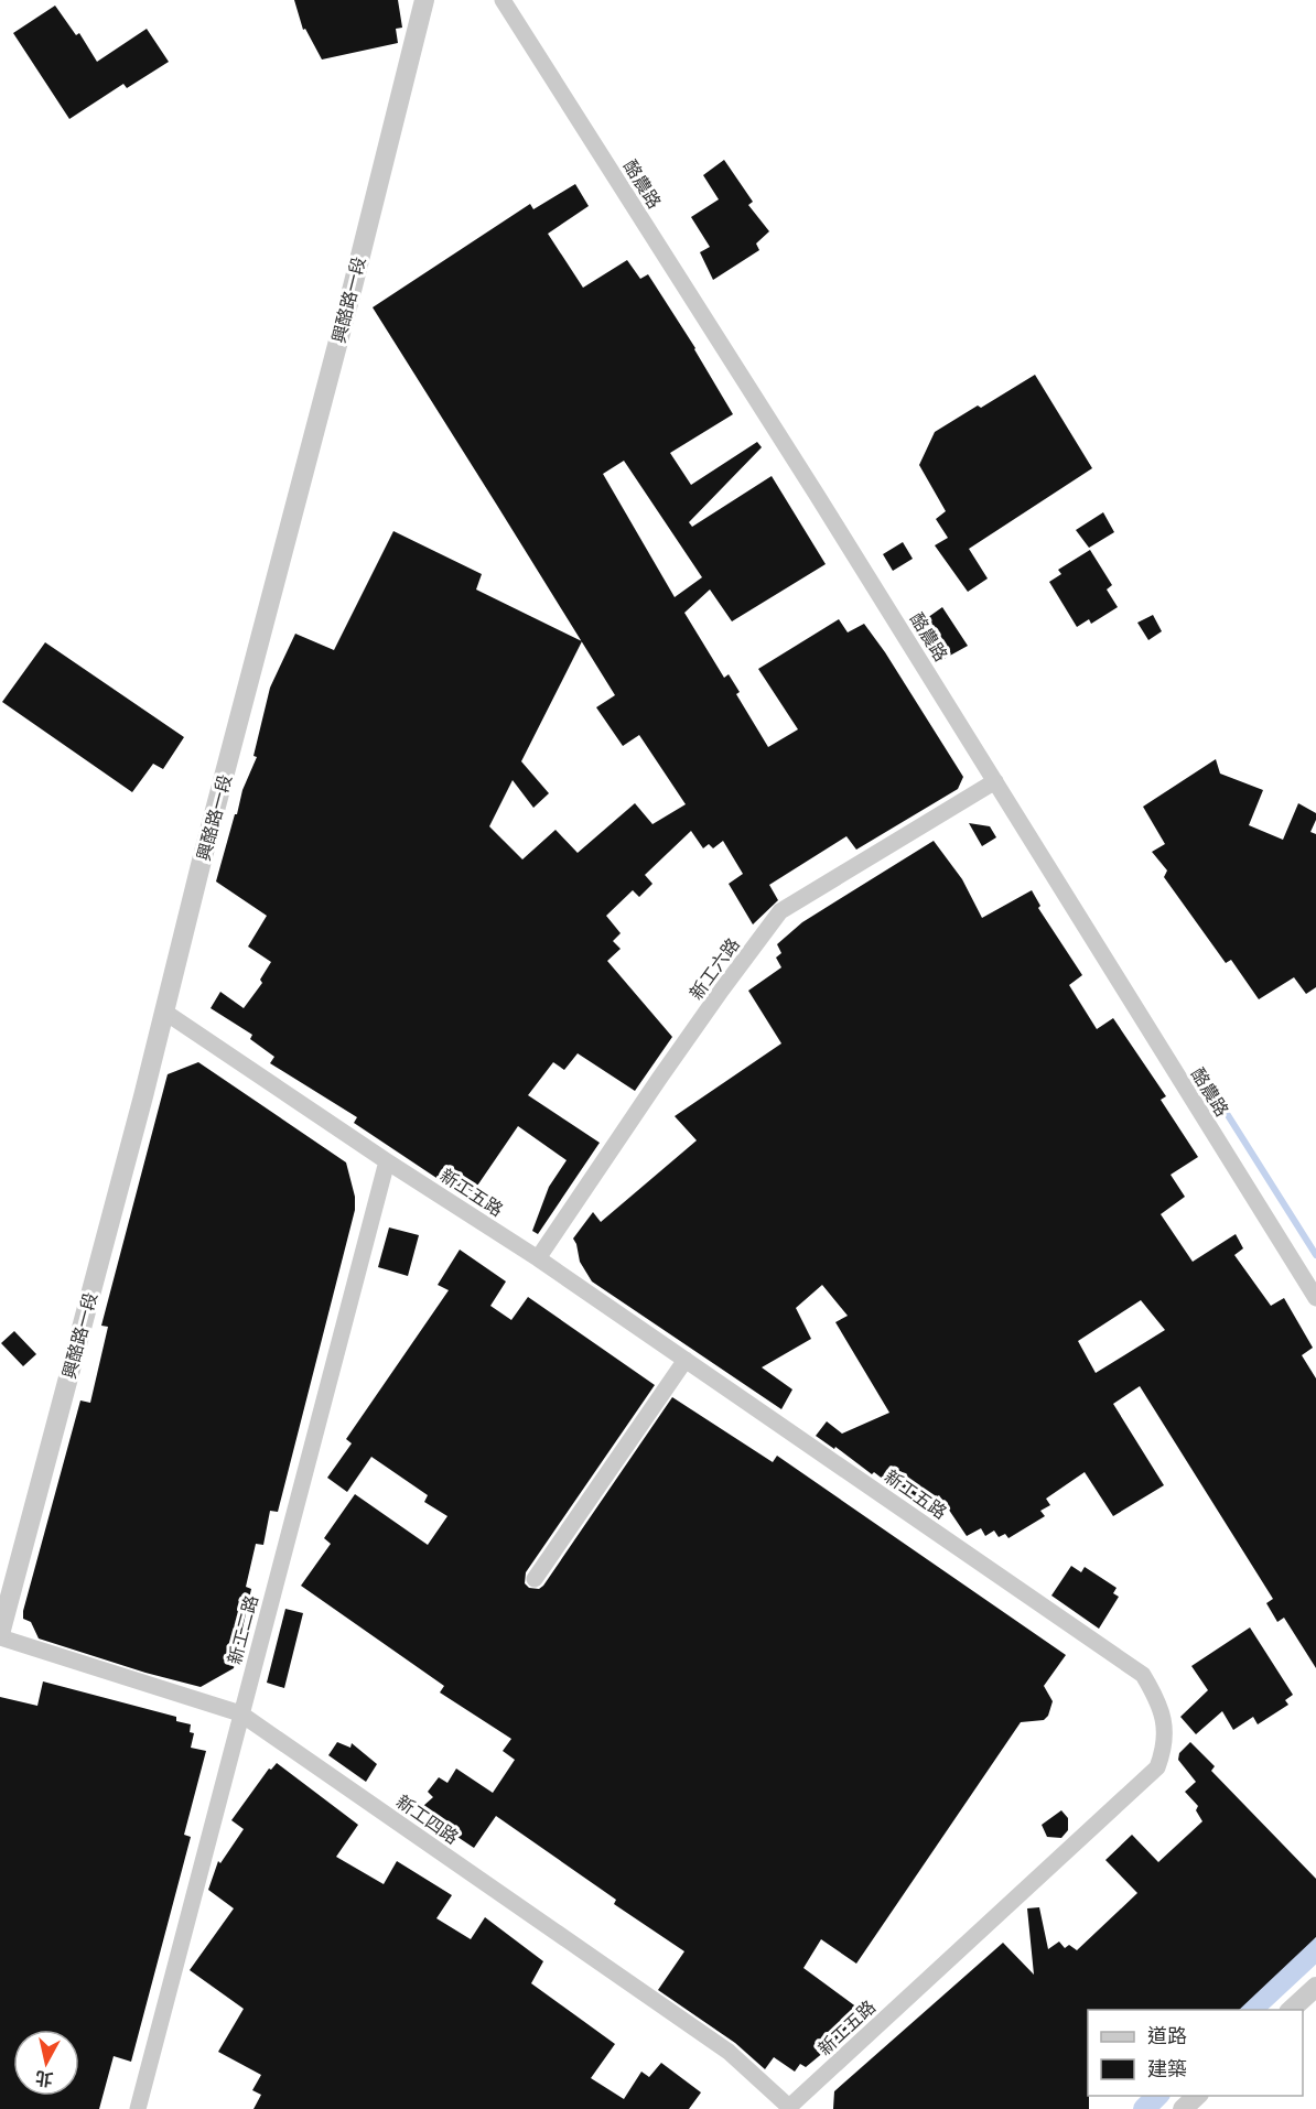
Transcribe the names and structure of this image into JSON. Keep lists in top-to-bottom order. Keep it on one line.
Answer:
{"streets":{"street":["酪農路","興酪路一段","新工六路","新工五路","新工二路","新工四路"]},"crossings":[["酪農路","新工六路"],["興酪路一段","新工五路"],["興酪路一段","新工四路"],["新工六路","新工五路"],["新工五路","新工二路"],["新工五路","新工四路"],["新工二路","新工四路"]],"legend":["道路","建築"],"north":"bottom"}
